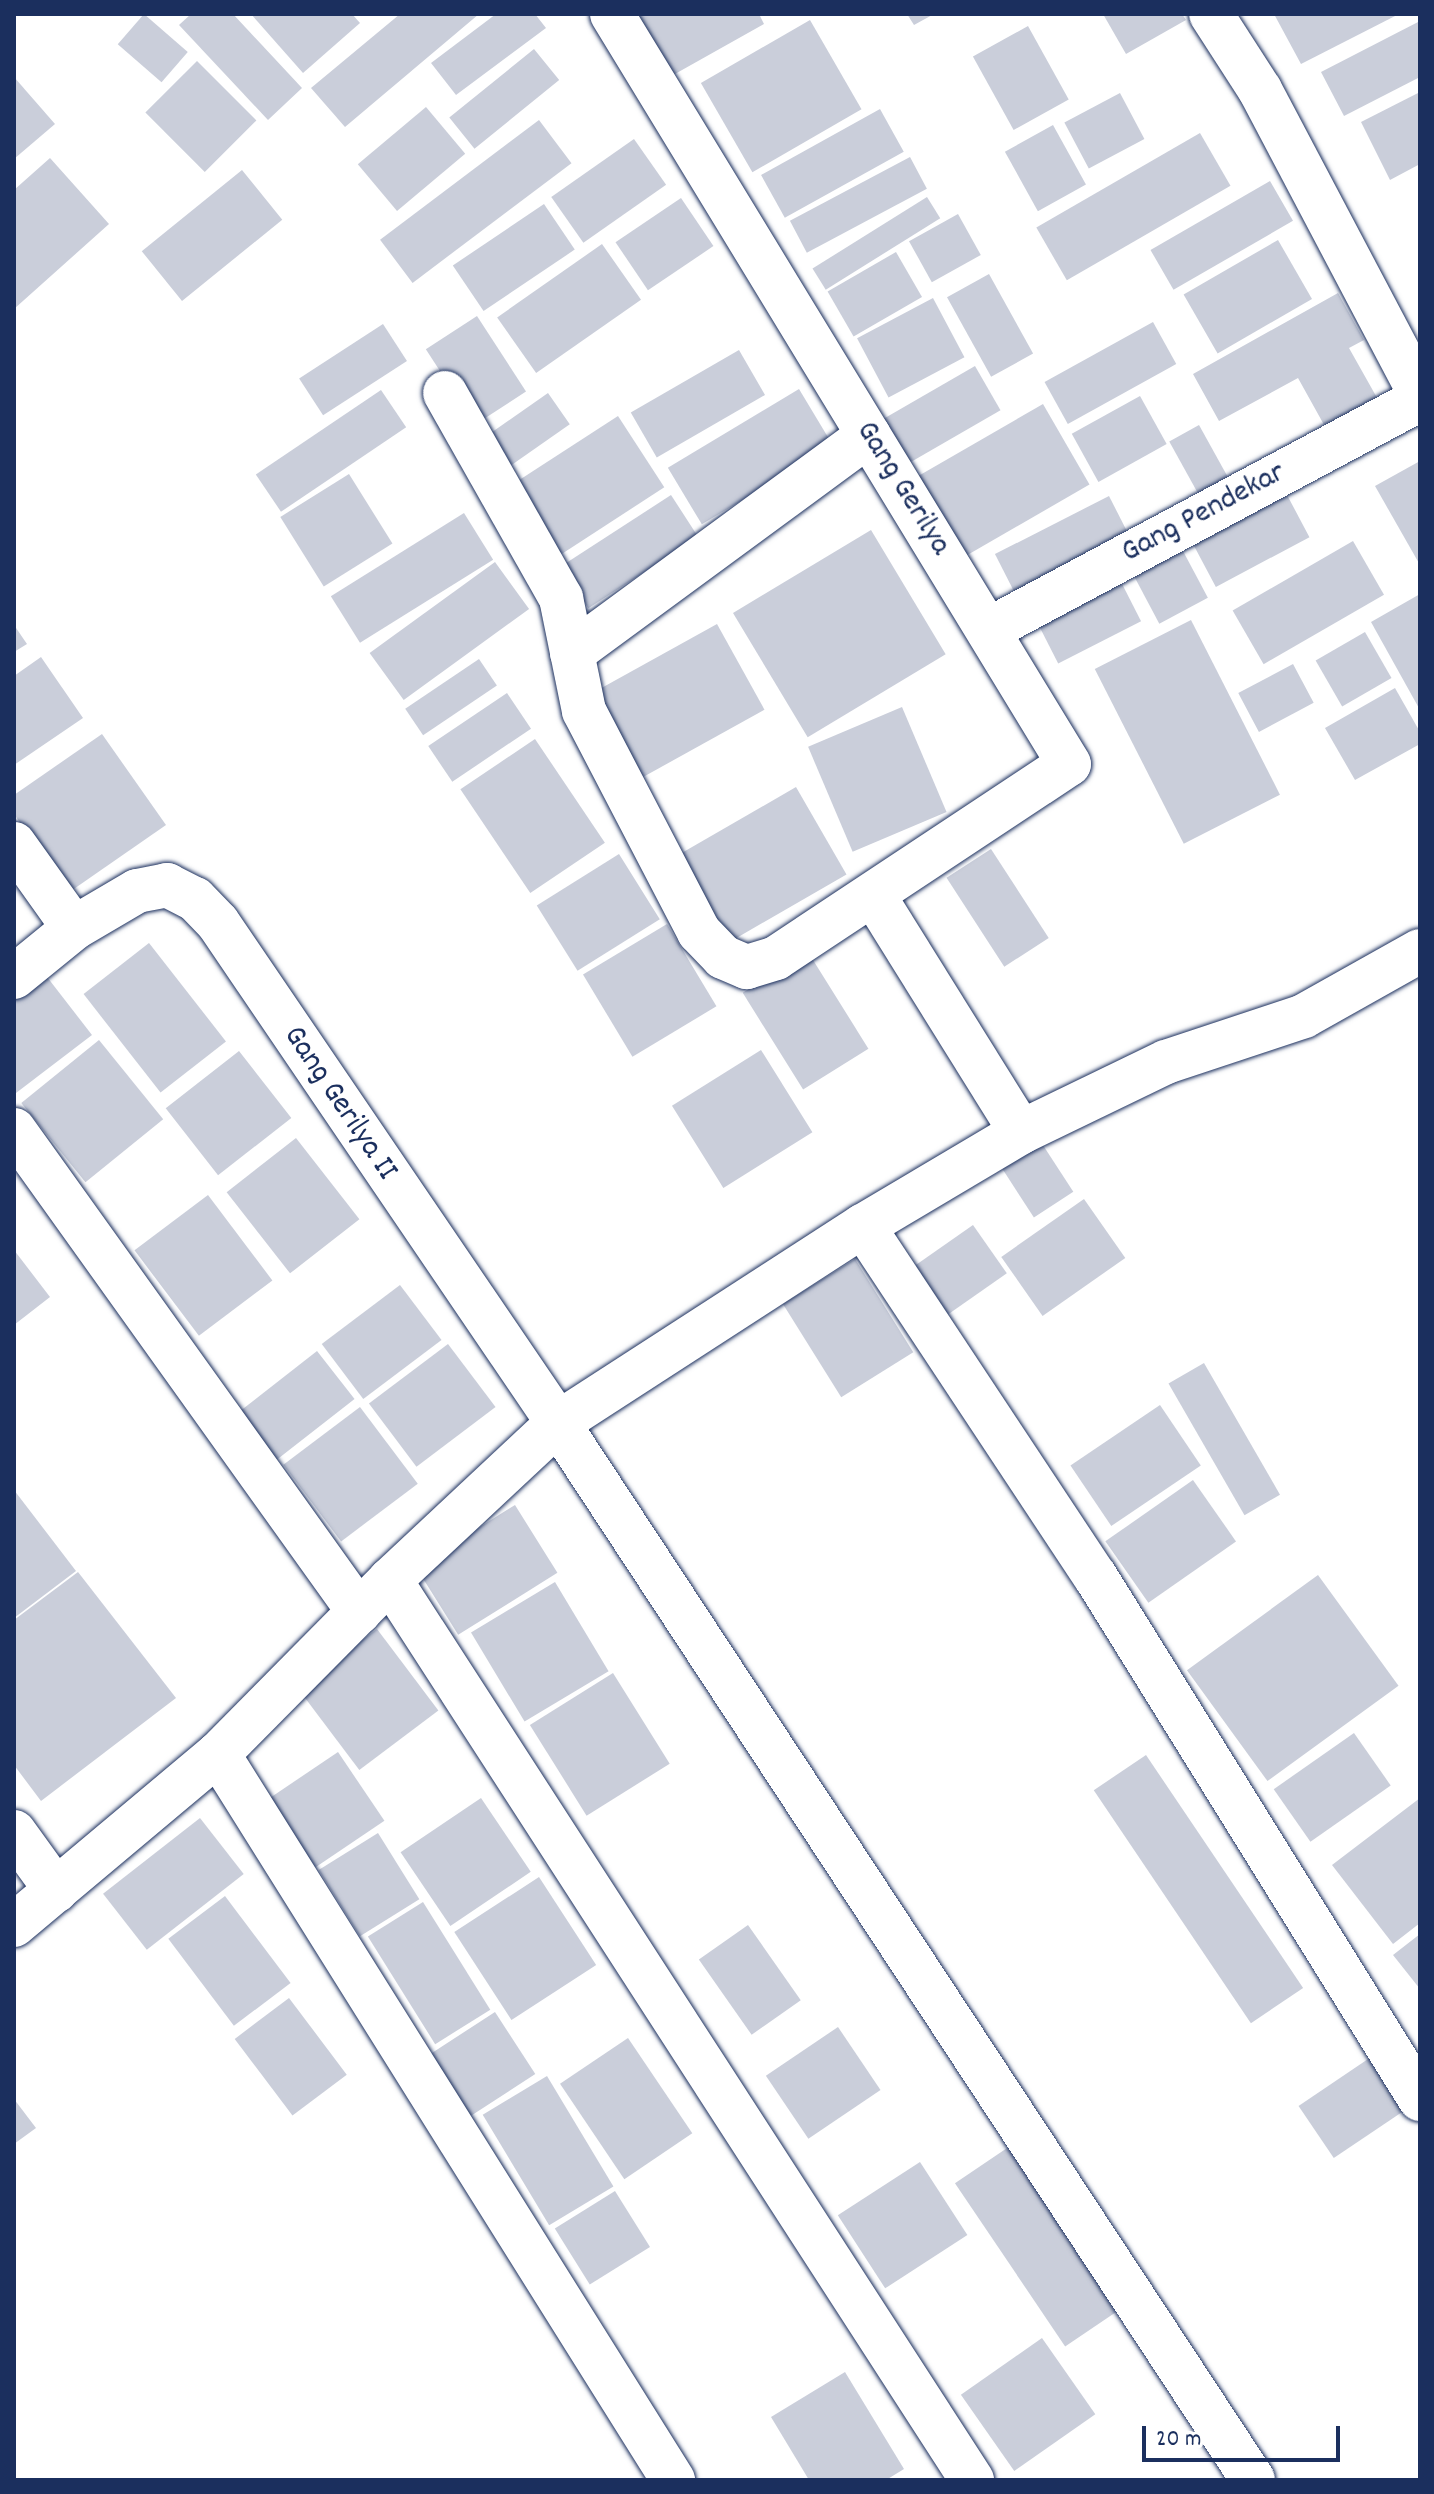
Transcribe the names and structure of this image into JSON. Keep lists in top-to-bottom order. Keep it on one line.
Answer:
{"streets":{"street":["Gang Gerilya","Gang Pendekar","Gang Gerilya II"]},"crossings":[["Gang Gerilya","Gang Pendekar"]],"scale_bar":"20 m"}
